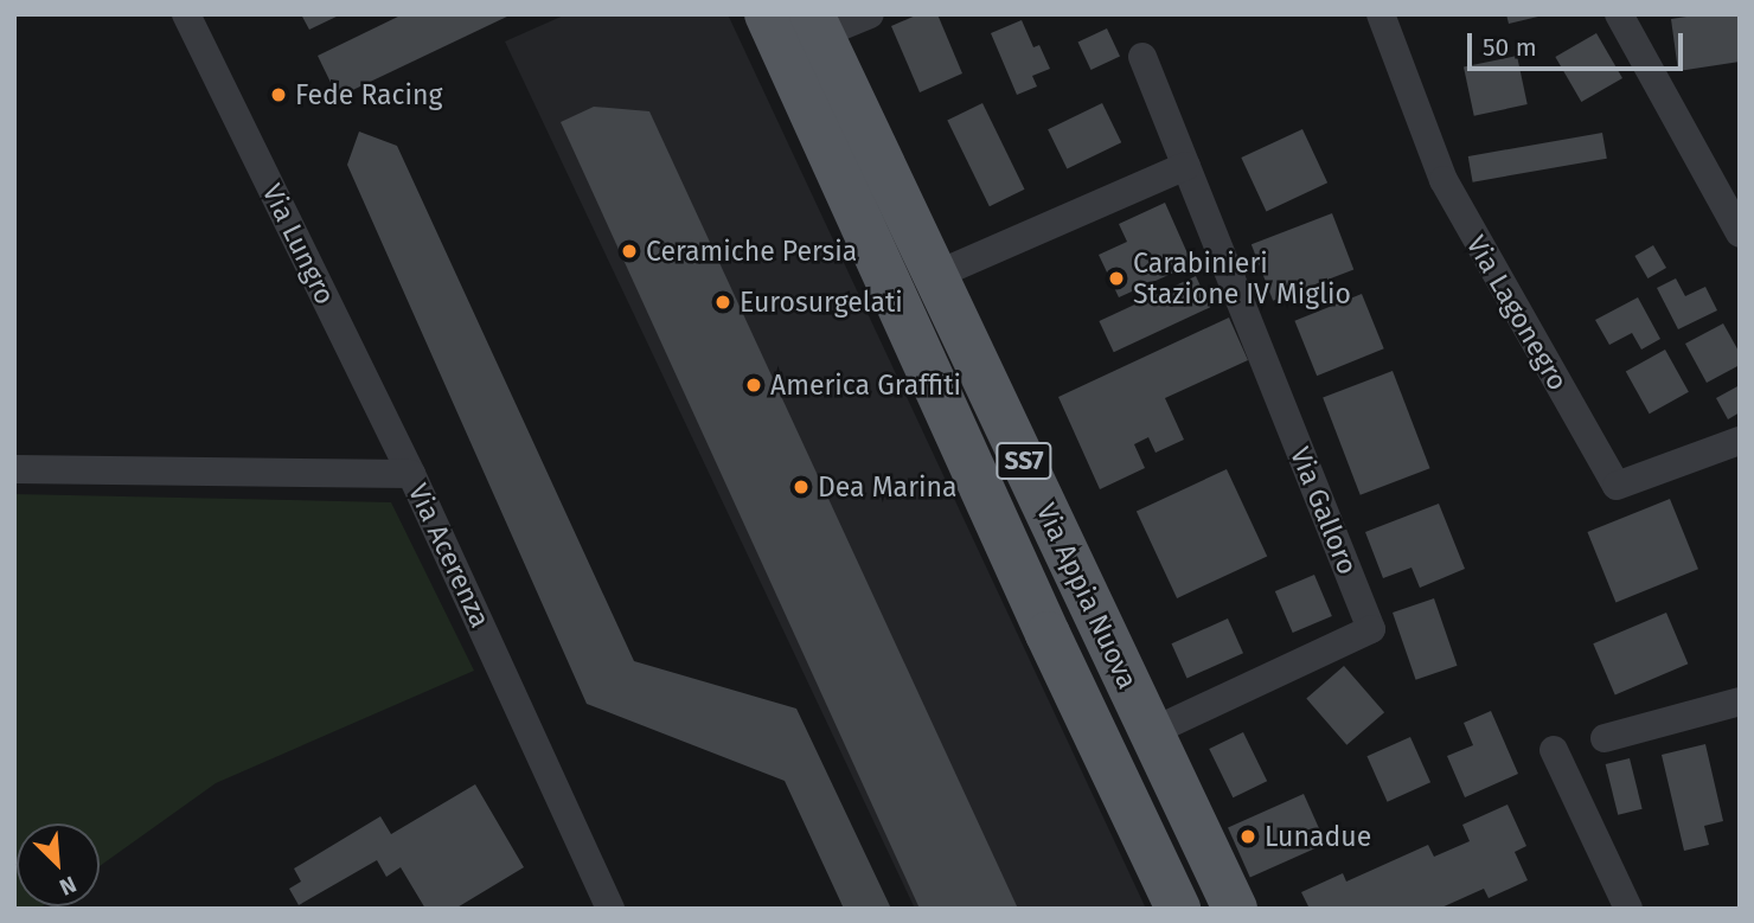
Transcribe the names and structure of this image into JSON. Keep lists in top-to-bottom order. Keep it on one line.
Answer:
{"streets":{"main road":["SS7","Via Appia Nuova"],"street":["Via Lungro","Via Lagonegro","Via Galloro","Via Acerenza"]},"crossings":[["Via Lungro","Via Acerenza"],["Via Galloro","Via Appia Nuova"]],"places":["Fede Racing","Ceramiche Persia","Carabinieri Stazione IV Miglio","Eurosurgelati","America Graffiti","Dea Marina","Lunadue"],"scale_bar":"50 m","north":"bottom right"}
